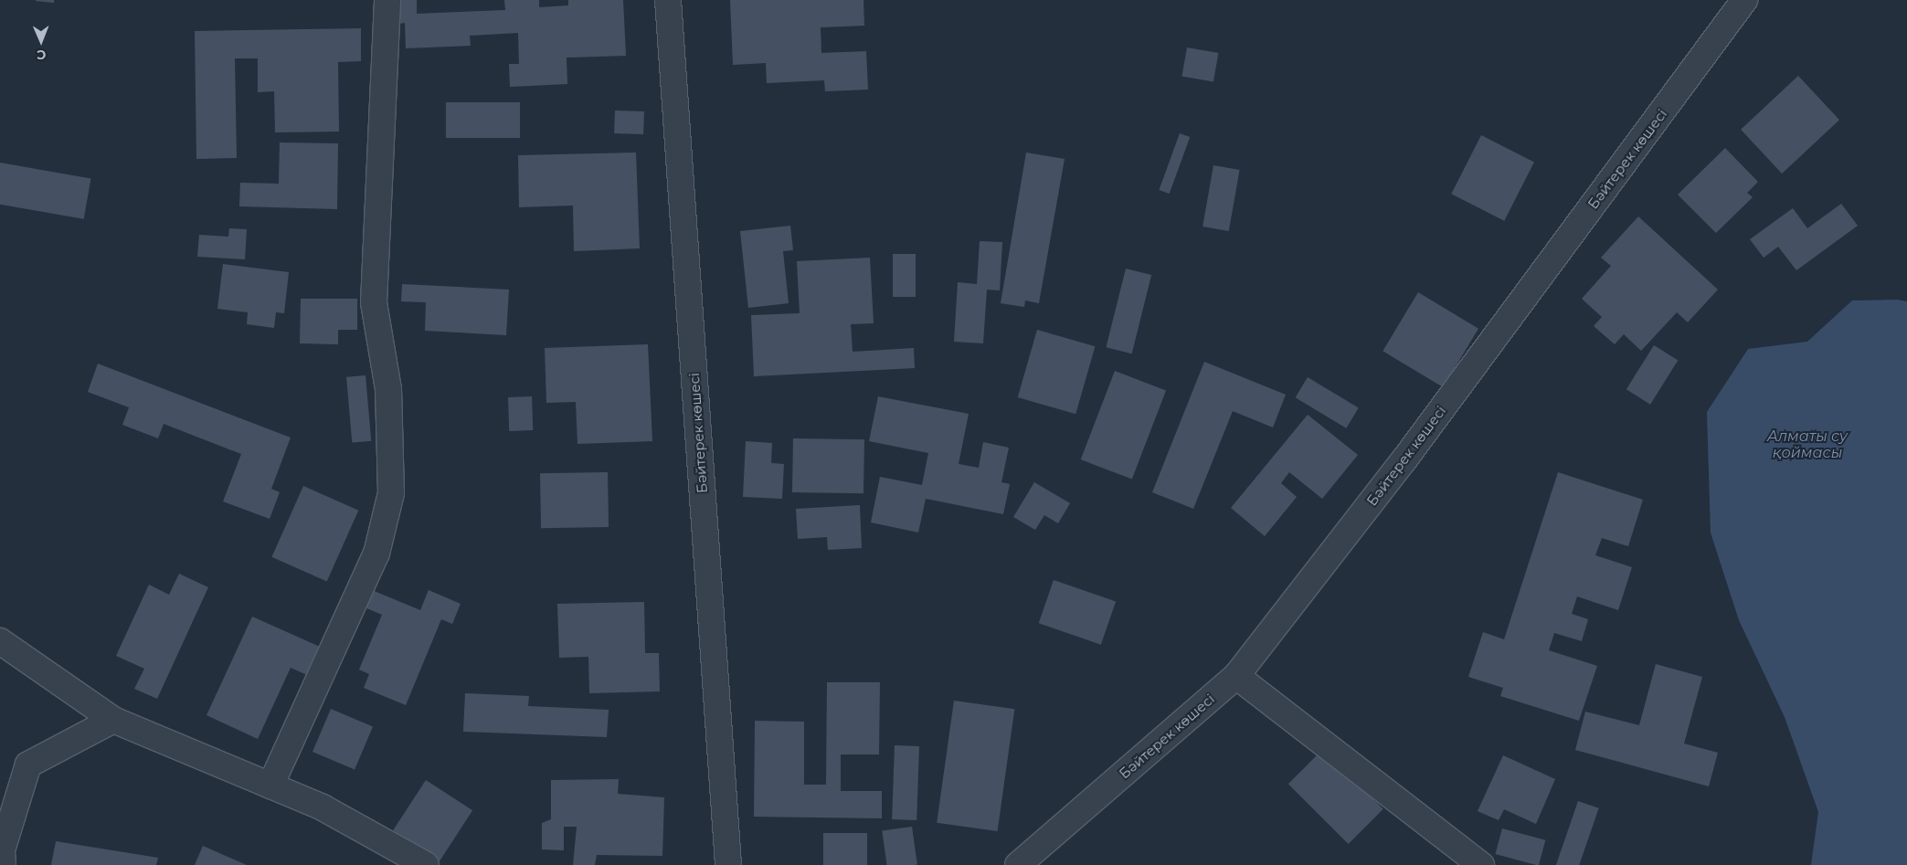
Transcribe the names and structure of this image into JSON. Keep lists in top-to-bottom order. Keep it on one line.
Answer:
{"streets":{"street":["Бәйтерек көшесі"]},"water":["Алматы су қоймасы"],"north":"bottom"}
